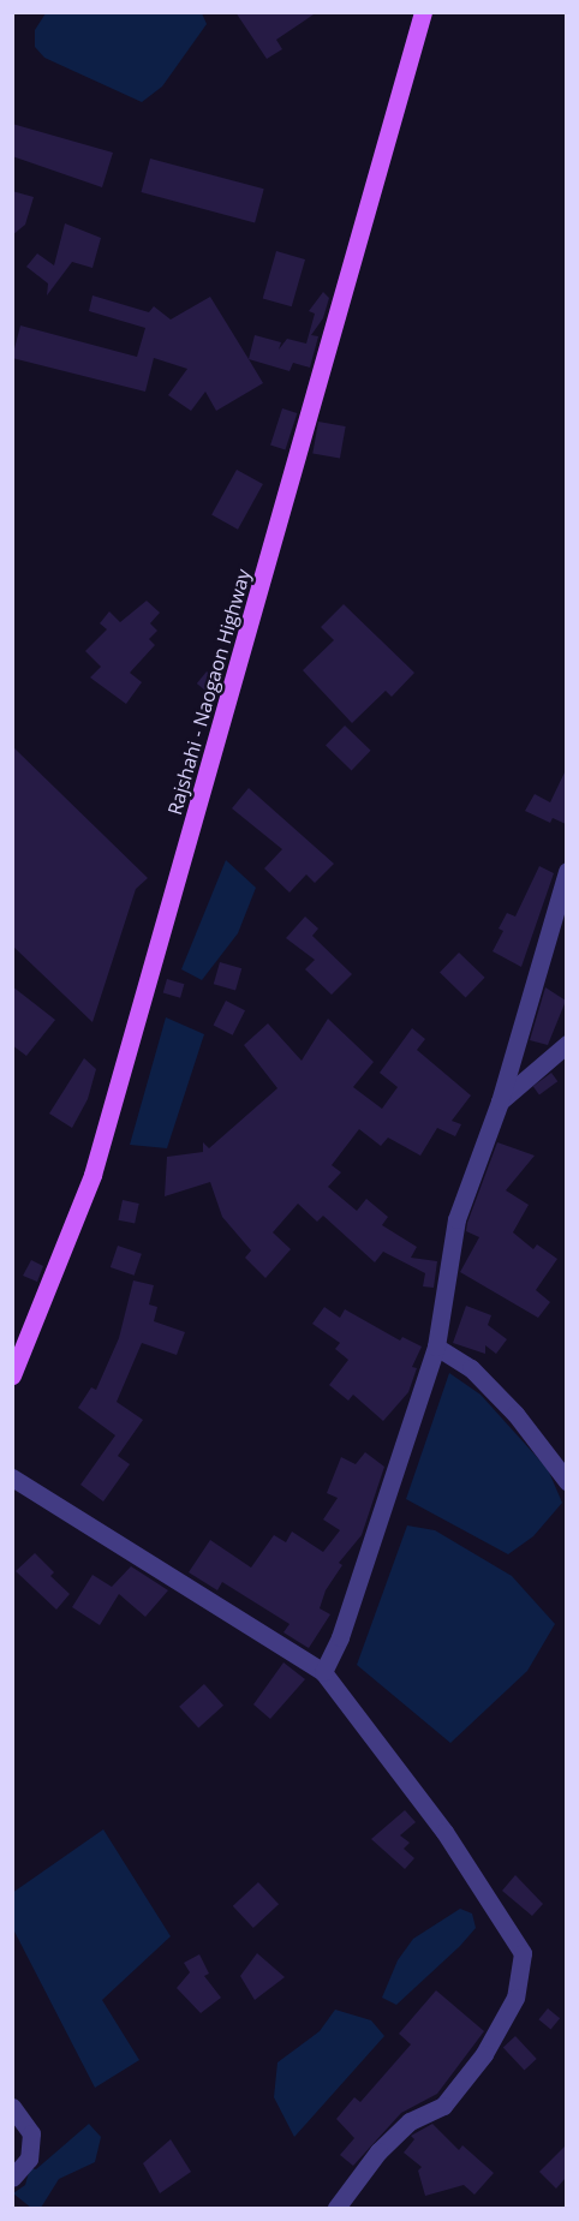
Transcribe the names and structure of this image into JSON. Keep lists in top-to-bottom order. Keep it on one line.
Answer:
{"streets":{"main road":["Rajshahi - Naogaon Highway"]}}
